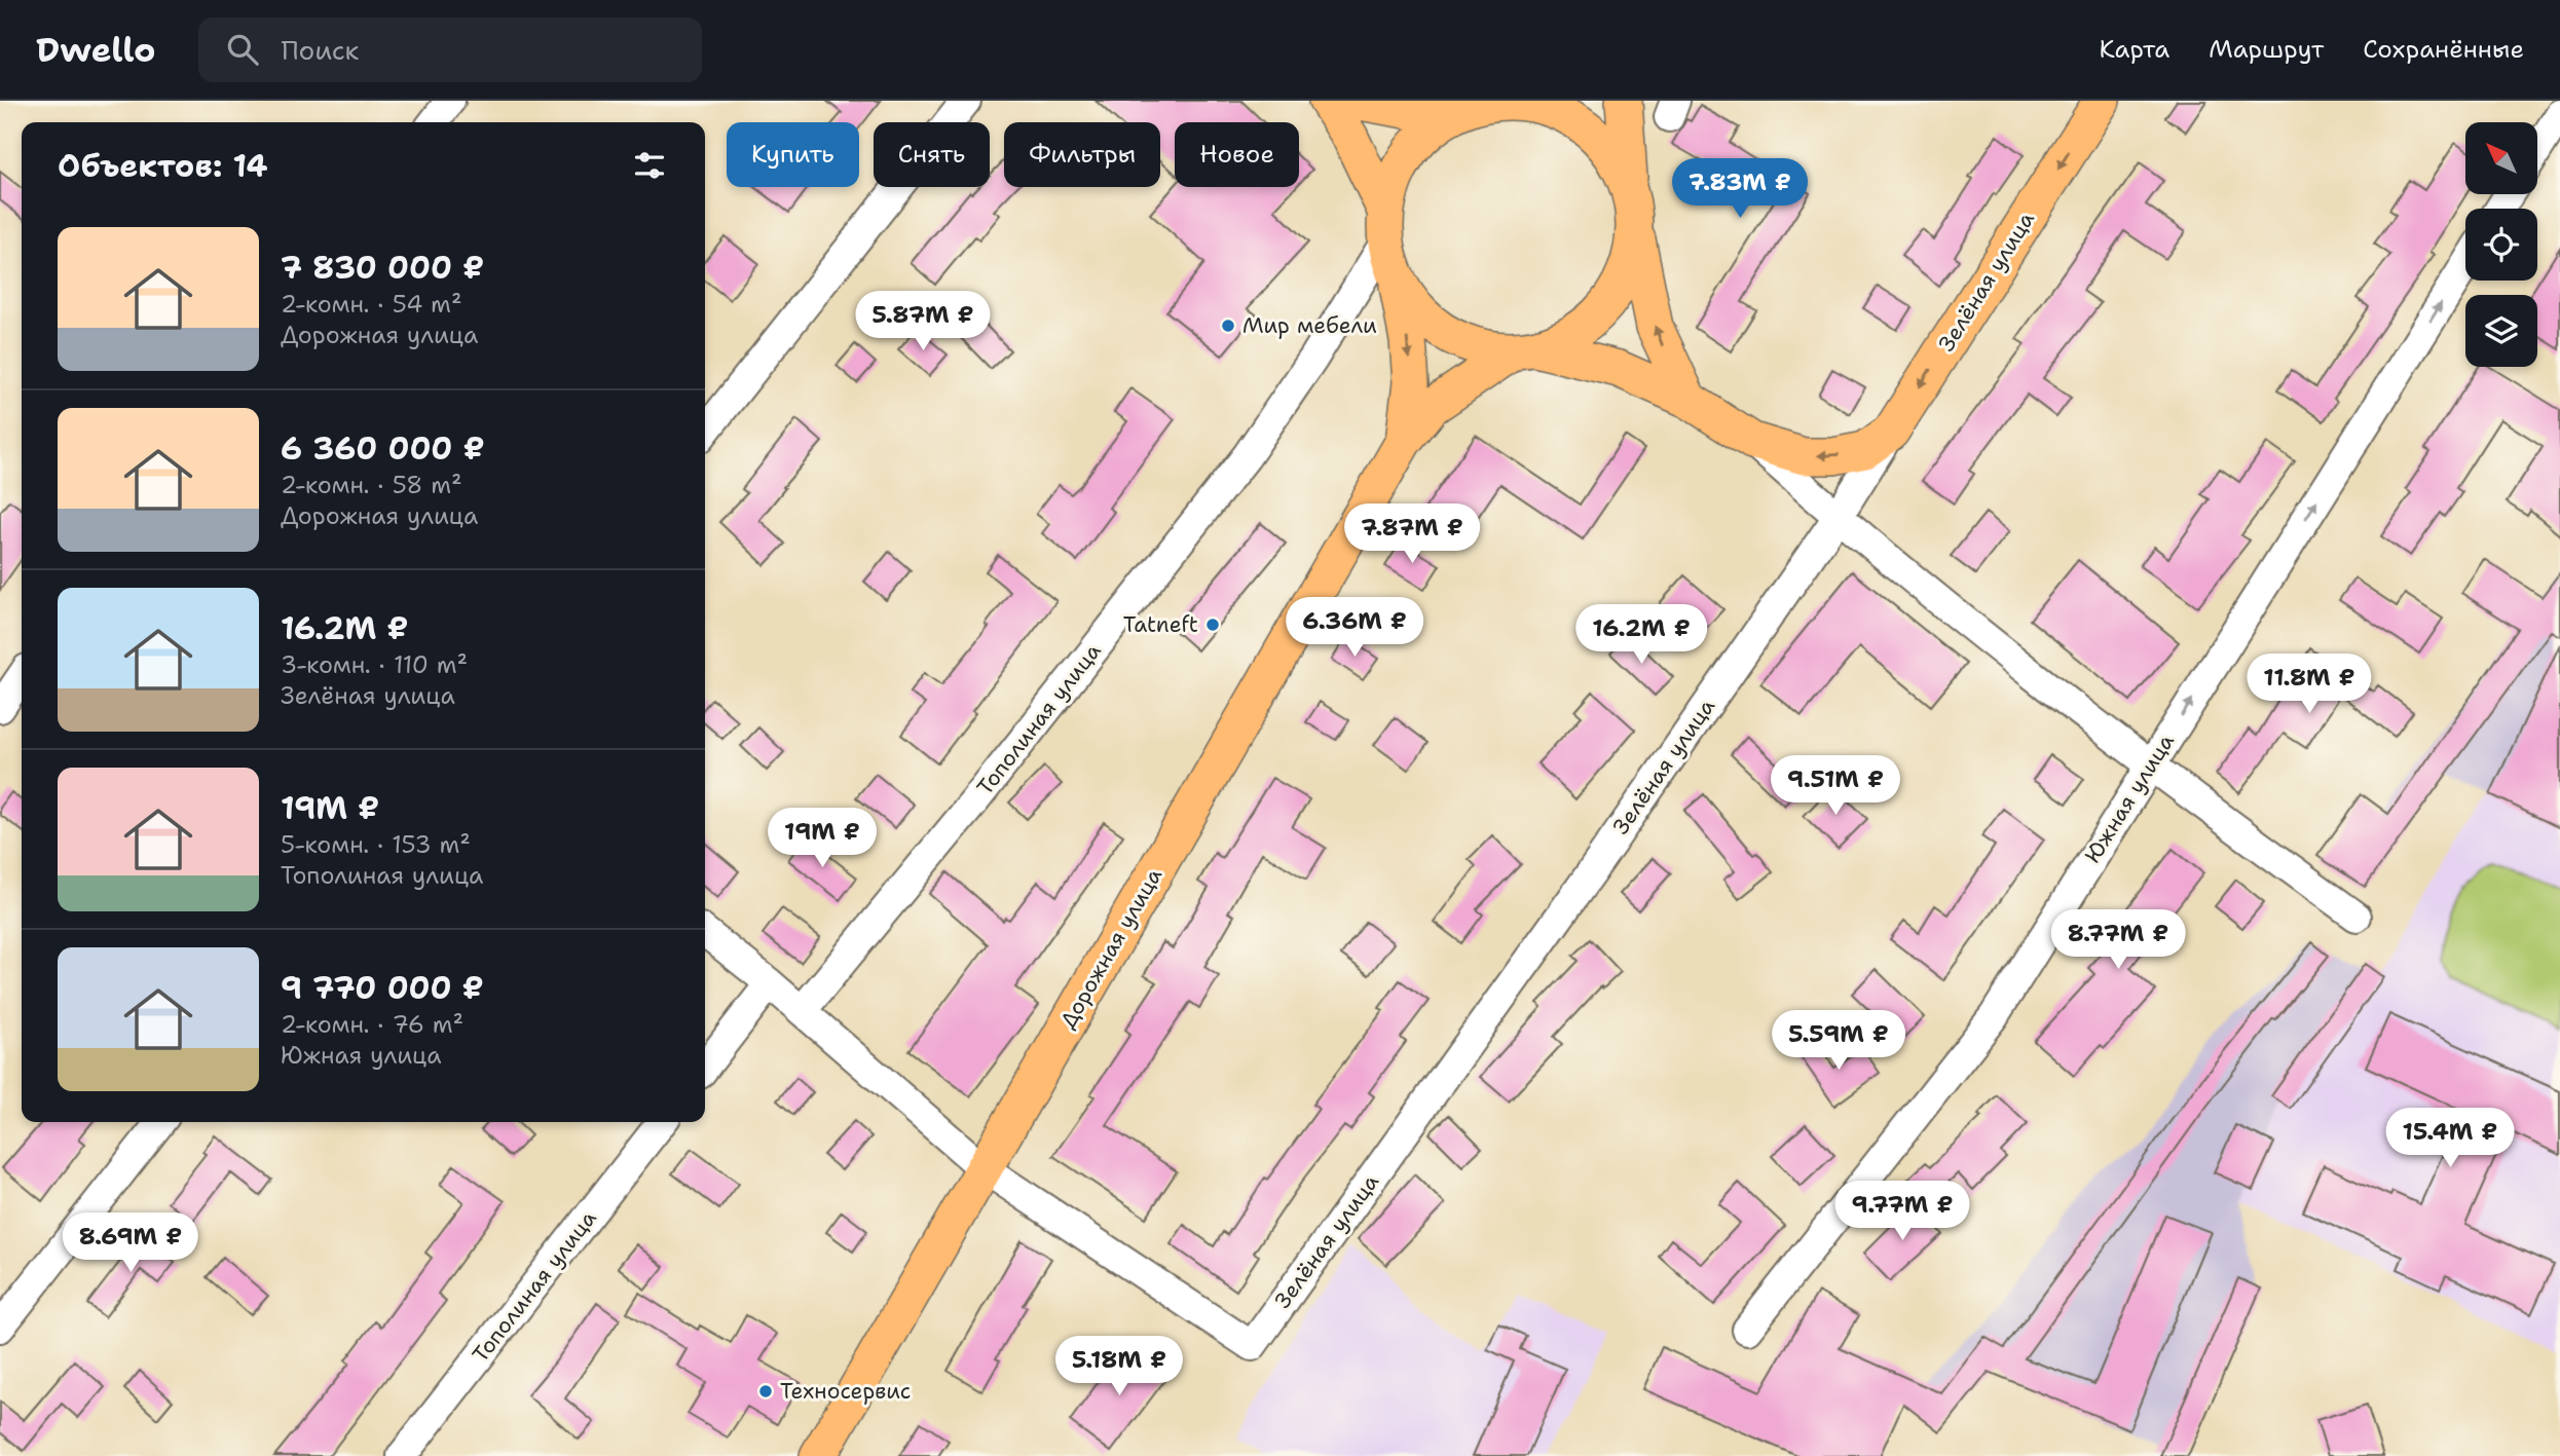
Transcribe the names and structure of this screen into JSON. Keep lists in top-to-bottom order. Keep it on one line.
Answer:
{"streets":{"main road":["Зелёная улица","Дорожная улица"],"street":["Тополиная улица","Южная улица"]},"crossings":[["Зелёная улица","Дорожная улица"]],"one_way":["Южная улица"],"places":["Мир мебели","Tatneft","Техносервис"],"north":"top left","page":{"header":"Dwello","search":"Поиск","nav":["Карта","Маршрут","Сохранённые"],"chip":["Купить","Снять","Фильтры","Новое"],"heading":"Объектов: 14","price":["7.83M ₽","5.87M ₽","7.87M ₽","6.36M ₽","16.2M ₽","11.8M ₽","9.51M ₽","19M ₽","8.77M ₽","5.59M ₽","15.4M ₽","9.77M ₽","8.69M ₽","5.18M ₽"],"list":[{"name":"7 830 000 ₽","note":"2-комн. · 54 m² · Дорожная улица"},{"name":"6 360 000 ₽","note":"2-комн. · 58 m² · Дорожная улица"},{"name":"16.2M ₽","note":"3-комн. · 110 m² · Зелёная улица"},{"name":"19M ₽","note":"5-комн. · 153 m² · Тополиная улица"},{"name":"9 770 000 ₽","note":"2-комн. · 76 m² · Южная улица"}]}}
